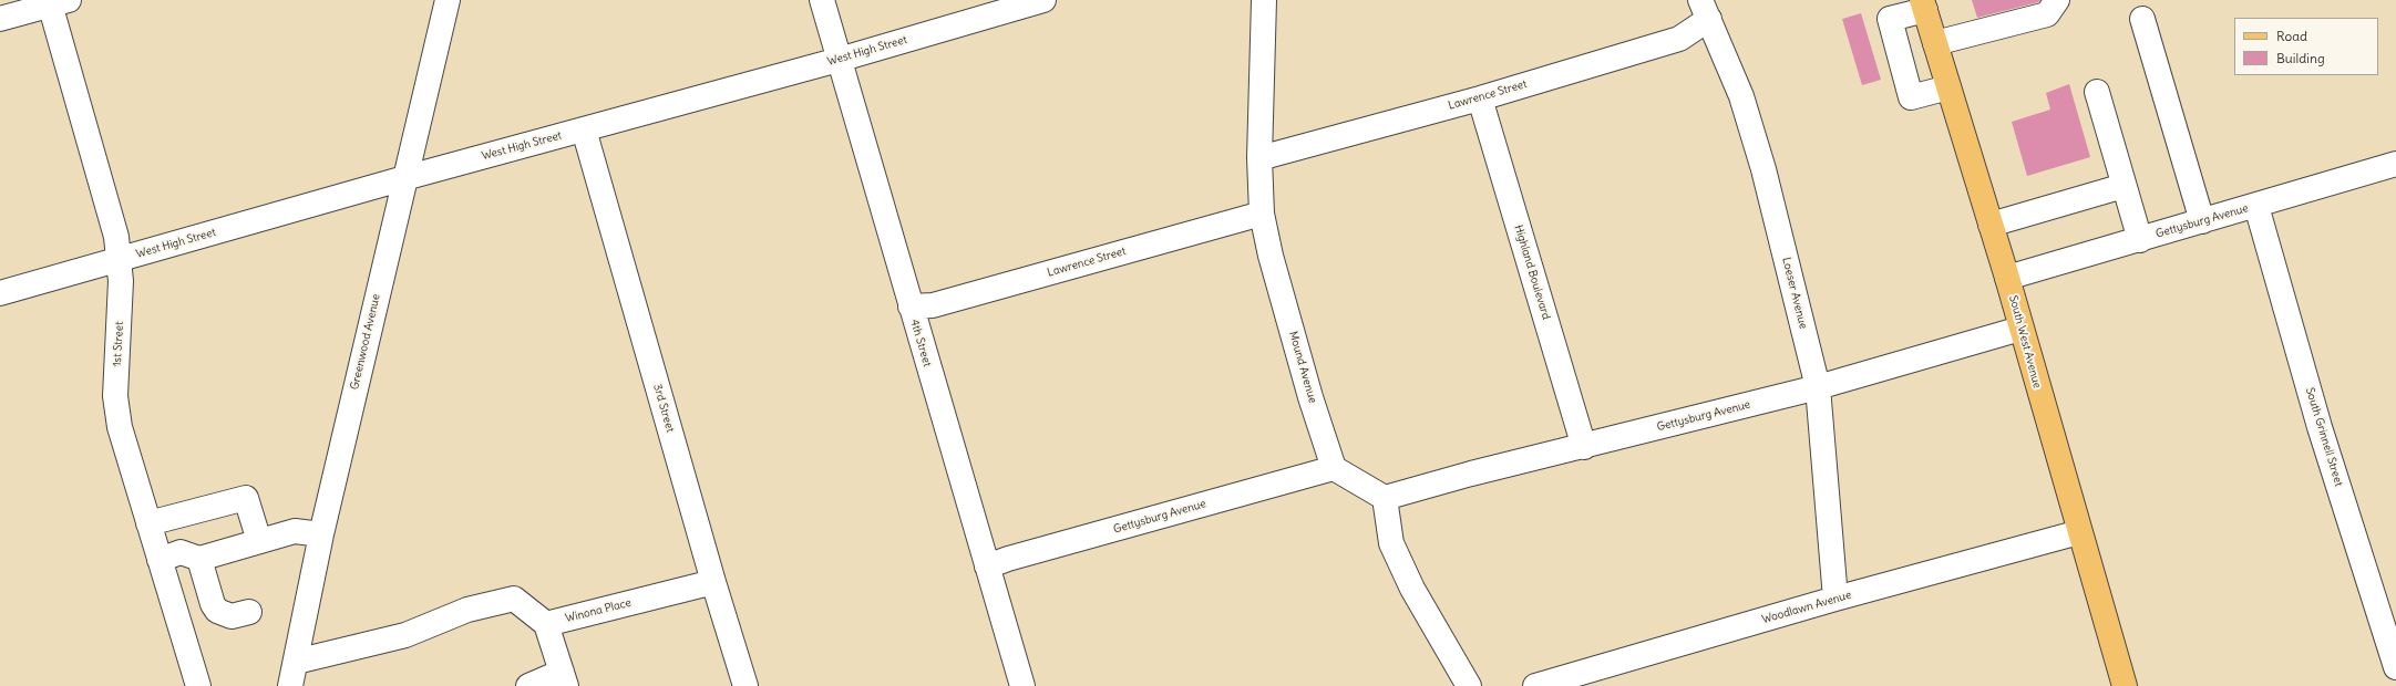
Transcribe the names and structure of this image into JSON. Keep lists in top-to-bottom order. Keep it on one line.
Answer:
{"streets":{"main road":["South West Avenue"],"street":["West High Street","Lawrence Street","Gettysburg Avenue","Highland Boulevard","Loeser Avenue","Greenwood Avenue","4th Street","1st Street","Mound Avenue","3rd Street","South Grinnell Street","Woodlawn Avenue","Winona Place"]},"crossings":[["West High Street","Greenwood Avenue"],["West High Street","4th Street"],["West High Street","1st Street"],["West High Street","3rd Street"],["Lawrence Street","Highland Boulevard"],["Lawrence Street","Loeser Avenue"],["Lawrence Street","4th Street"],["Lawrence Street","Mound Avenue"],["Gettysburg Avenue","Highland Boulevard"],["Gettysburg Avenue","Loeser Avenue"],["Gettysburg Avenue","South West Avenue"],["Gettysburg Avenue","4th Street"],["Gettysburg Avenue","Mound Avenue"],["Gettysburg Avenue","South Grinnell Street"],["Loeser Avenue","Woodlawn Avenue"],["South West Avenue","Woodlawn Avenue"],["3rd Street","Winona Place"]],"legend":["Road","Building"]}
